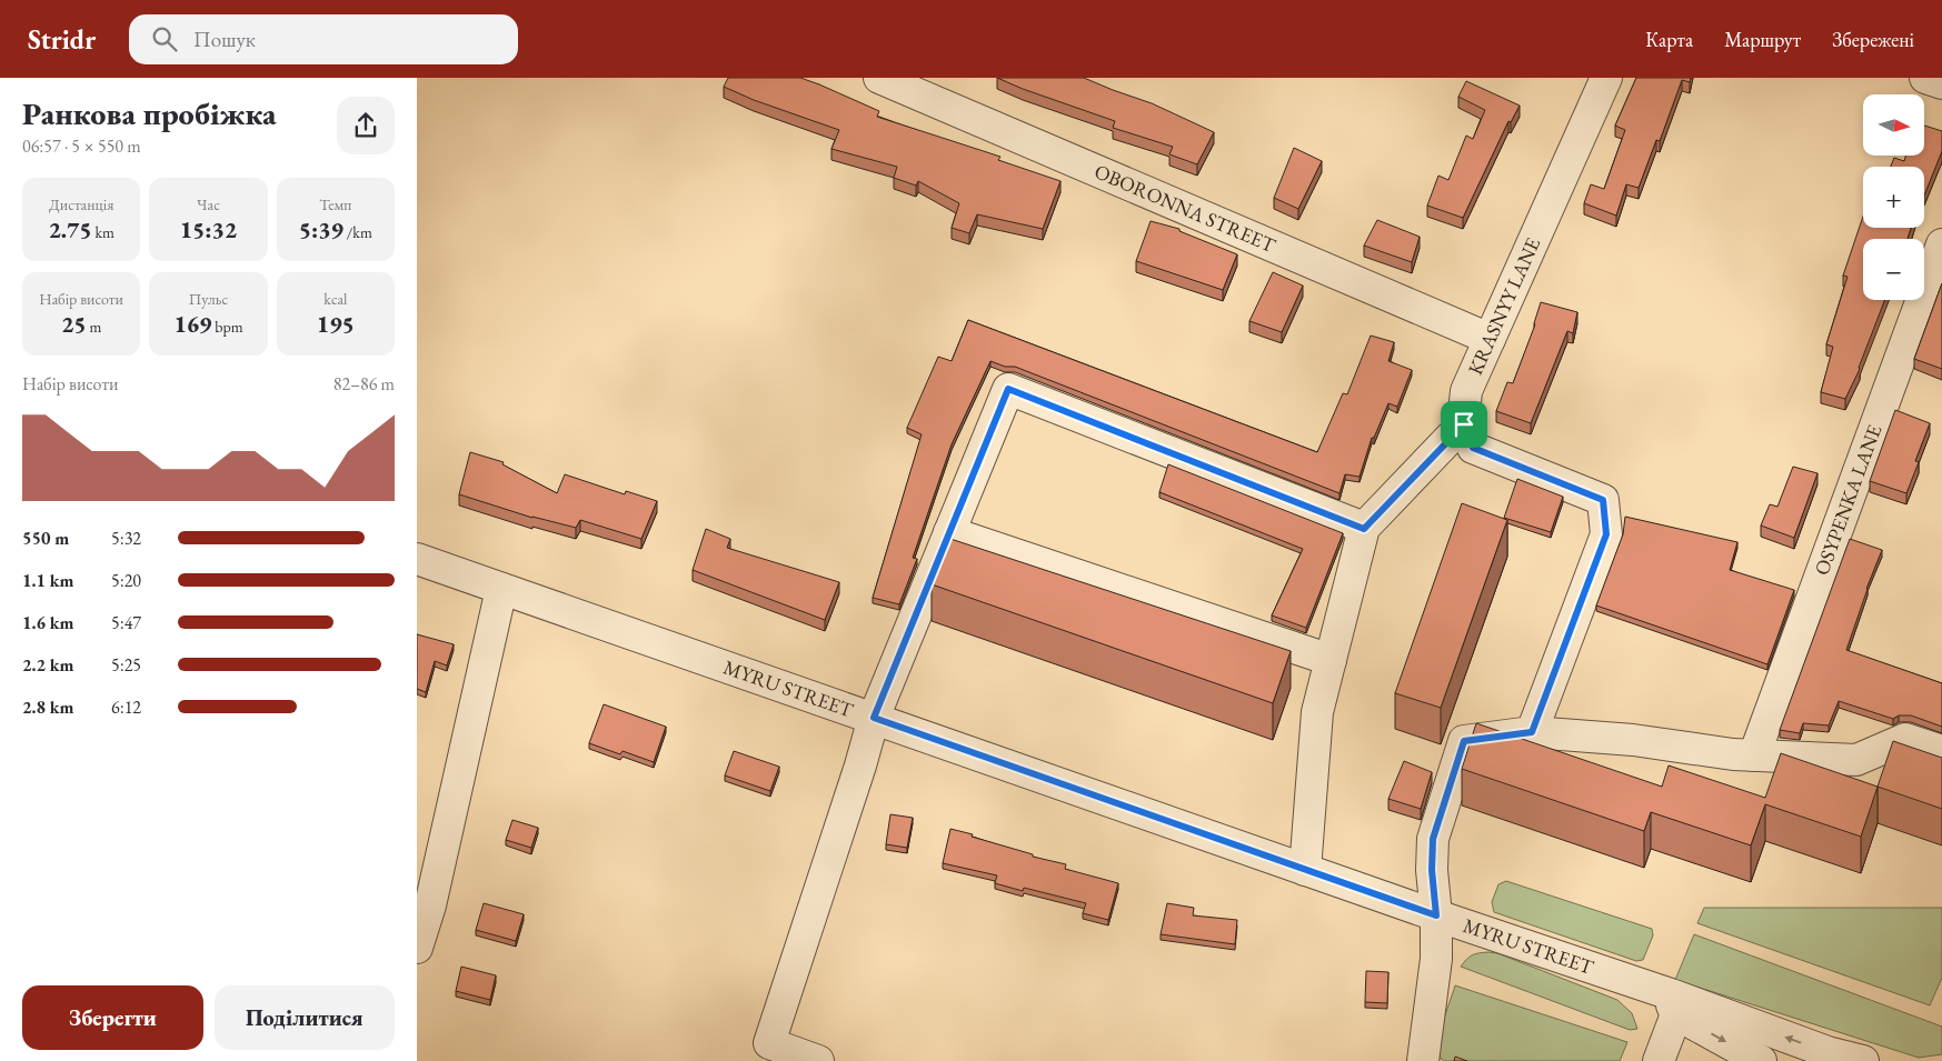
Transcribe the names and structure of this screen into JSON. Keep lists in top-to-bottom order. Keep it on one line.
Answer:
{"streets":{"street":["OBORONNA STREET","KRASNYY LANE","OSYPENKA LANE","MYRU STREET"]},"crossings":[["OBORONNA STREET","KRASNYY LANE"]],"north":"right","page":{"header":"Stridr","search":"Пошук","nav":["Карта","Маршрут","Збережені"],"heading":["Ранкова пробіжка","06:57 · 5 × 550 m"],"map_buttons":["+","−"],"stats":[["Дистанція","2.75 km"],["Час","15:32"],["Темп","5:39 /km"],["Набір висоти","25 m"],["Пульс","169 bpm"],["kcal","195"]],"chart":["Набір висоти","82–86 m"],"list":[{"name":"550 m","note":"5:32"},{"name":"1.1 km","note":"5:20"},{"name":"1.6 km","note":"5:47"},{"name":"2.2 km","note":"5:25"},{"name":"2.8 km","note":"6:12"}],"buttons":["Зберегти","Поділитися"]}}
